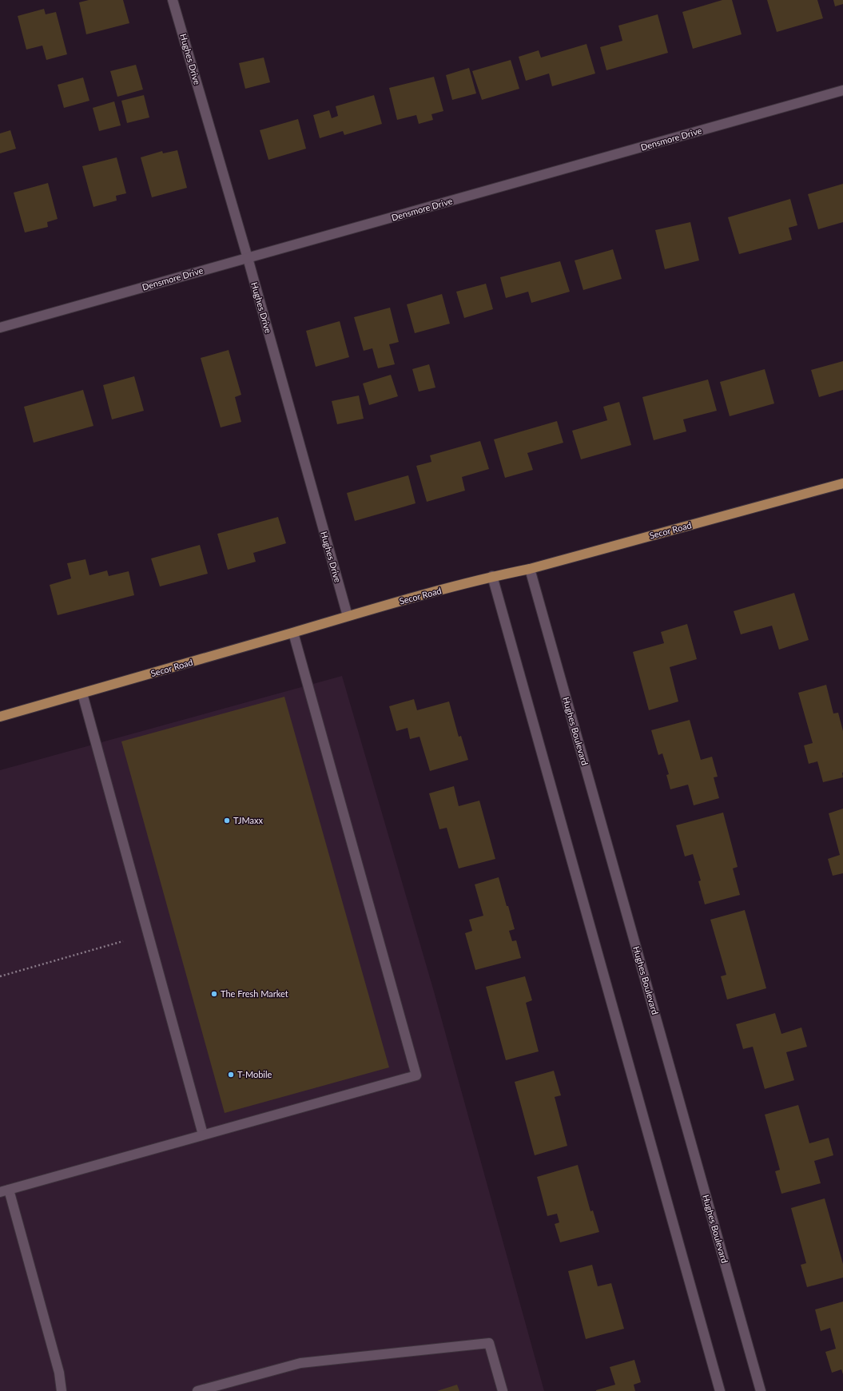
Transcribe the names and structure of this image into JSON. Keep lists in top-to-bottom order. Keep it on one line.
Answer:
{"streets":{"main road":["Secor Road"],"street":["Hughes Drive","Densmore Drive","Hughes Boulevard"]},"crossings":[["Hughes Drive","Densmore Drive"],["Hughes Drive","Secor Road"],["Secor Road","Hughes Boulevard"]],"places":["TJMaxx","The Fresh Market","T-Mobile"]}
